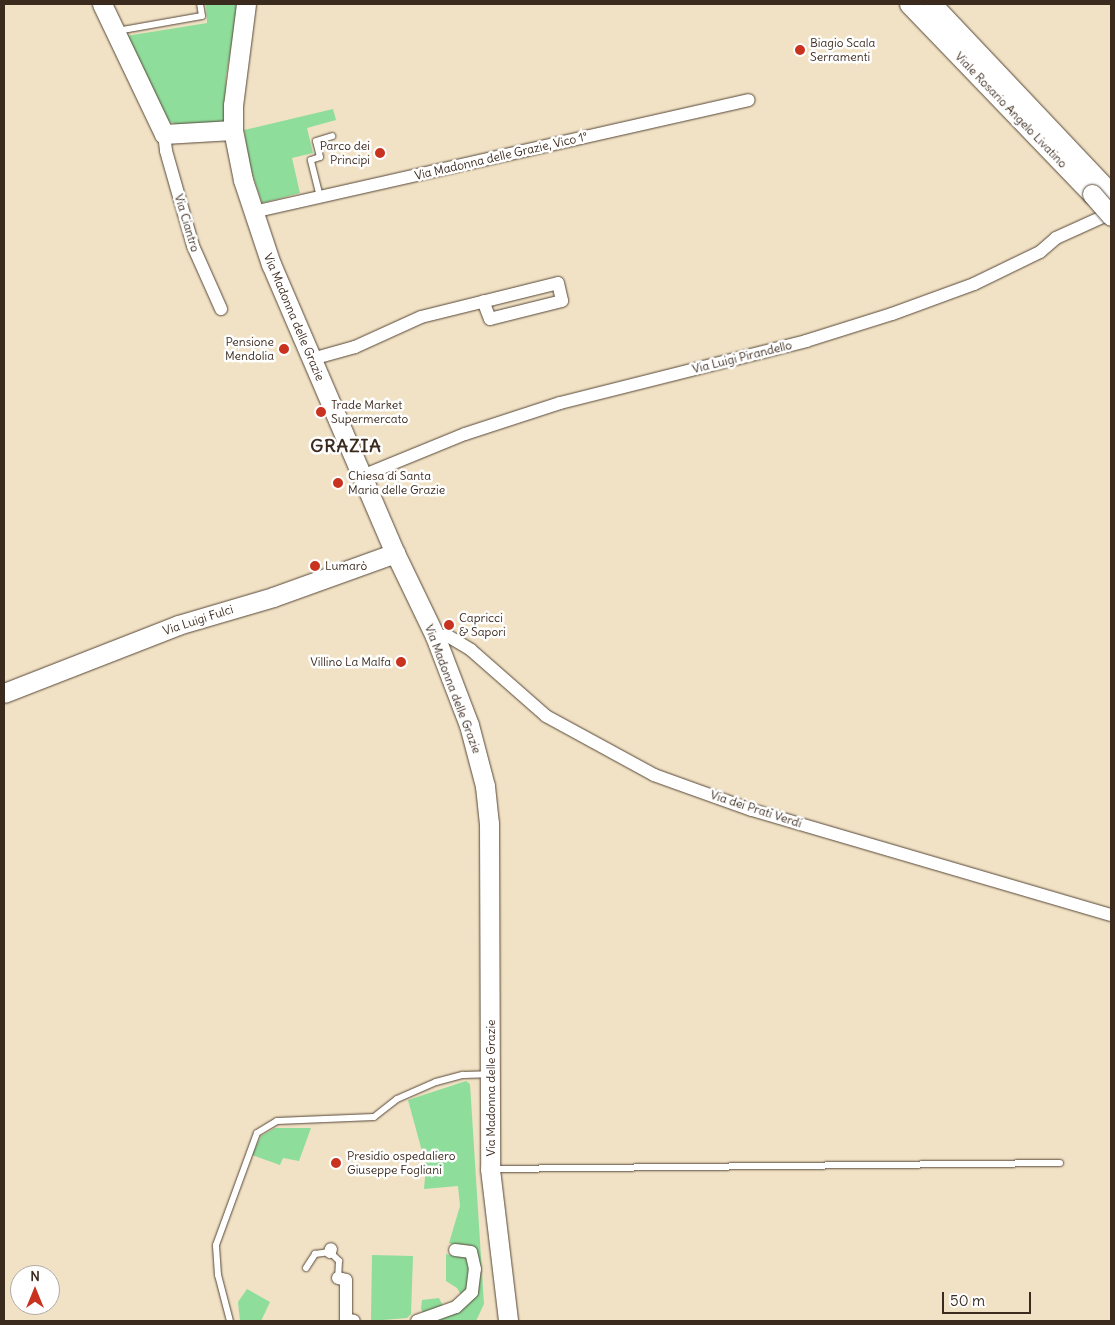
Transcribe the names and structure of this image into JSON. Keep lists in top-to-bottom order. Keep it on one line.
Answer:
{"streets":{"main road":["Viale Rosario Angelo Livatino","Via Ciantro","Via Madonna delle Grazie","Via Luigi Fulci"],"street":["Via Madonna delle Grazie, Vico 1°","Via Luigi Pirandello","Via dei Prati Verdi"]},"crossings":[["Viale Rosario Angelo Livatino","Via Luigi Pirandello"],["Via Madonna delle Grazie, Vico 1°","Via Madonna delle Grazie"],["Via Madonna delle Grazie","Via Luigi Pirandello"],["Via Madonna delle Grazie","Via Luigi Fulci"],["Via Madonna delle Grazie","Via dei Prati Verdi"]],"districts":["GRAZIA"],"places":["Biagio Scala Serramenti","Parco dei Principi","Pensione Mendolia","Trade Market Supermercato","Chiesa di Santa Maria delle Grazie","Lumarò","Capricci & Sapori","Villino La Malfa","Presidio ospedaliero Giuseppe Fogliani"],"scale_bar":"50 m","north":"top"}
